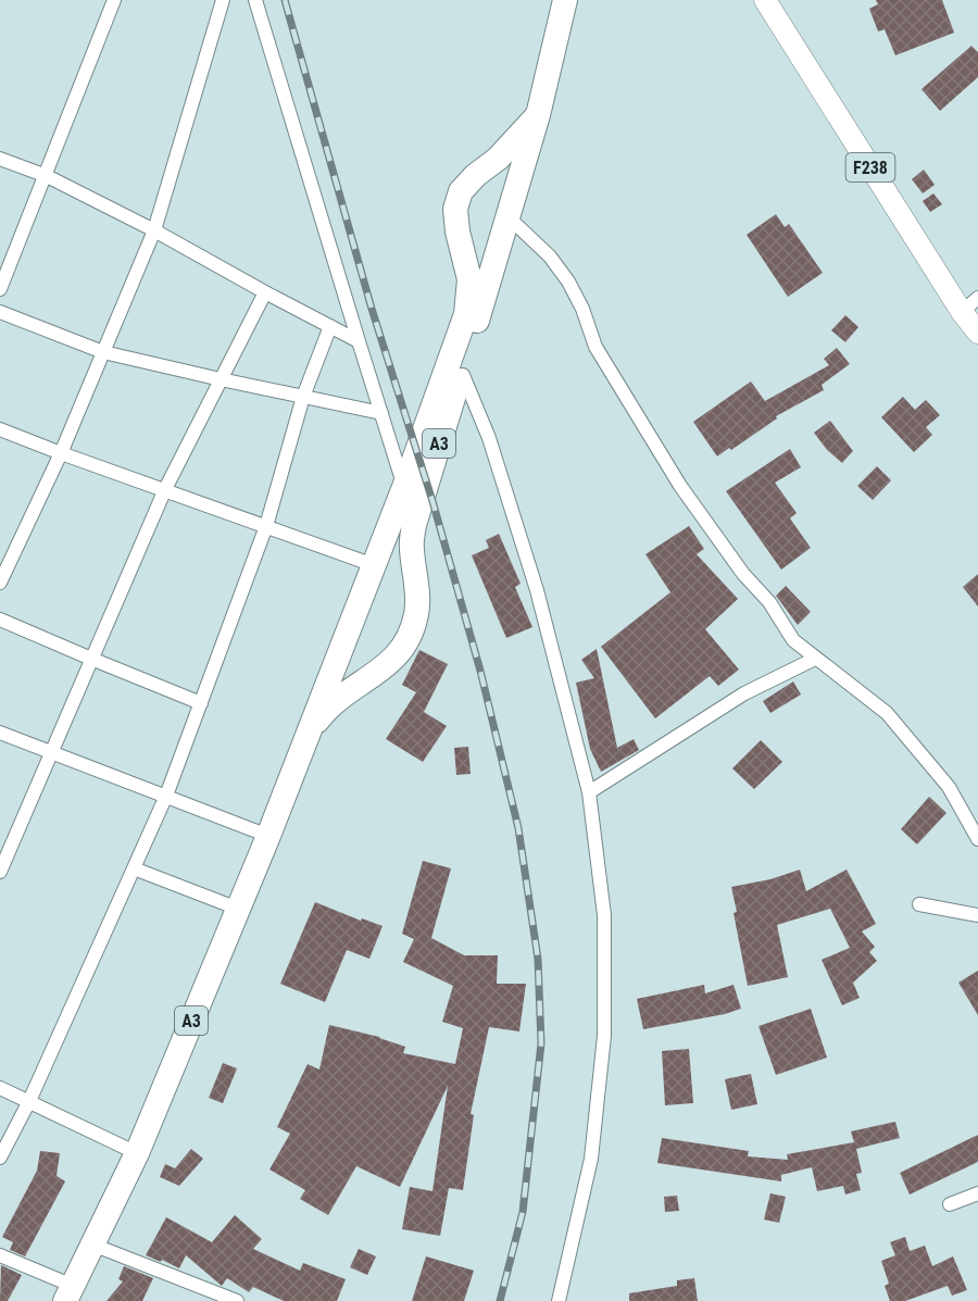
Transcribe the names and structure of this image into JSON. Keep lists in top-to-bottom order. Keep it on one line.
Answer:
{"streets":{"highway":["A3"],"main road":["F238"]}}
